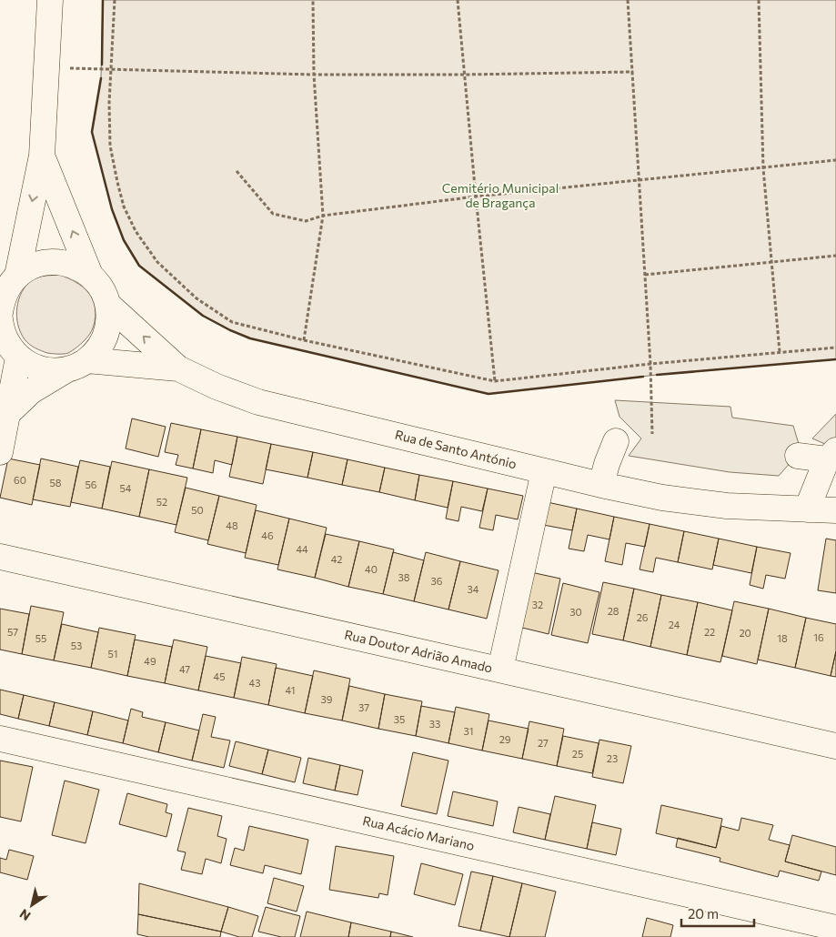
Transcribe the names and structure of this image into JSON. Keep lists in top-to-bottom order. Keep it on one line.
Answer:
{"streets":{"street":["Rua de Santo António","Rua Doutor Adrião Amado","Rua Acácio Mariano"]},"parks":["Cemitério Municipal de Bragança"],"house_numbers":["60","58","56","54","52","50","48","46","44","42","40","38","36","34","32","28","30","26","24","57","22","20","16","55","18","53","51","49","47","45","43","41","39","37","35","33","31","29","27","25","23"],"scale_bar":"20 m","north":"bottom left"}
